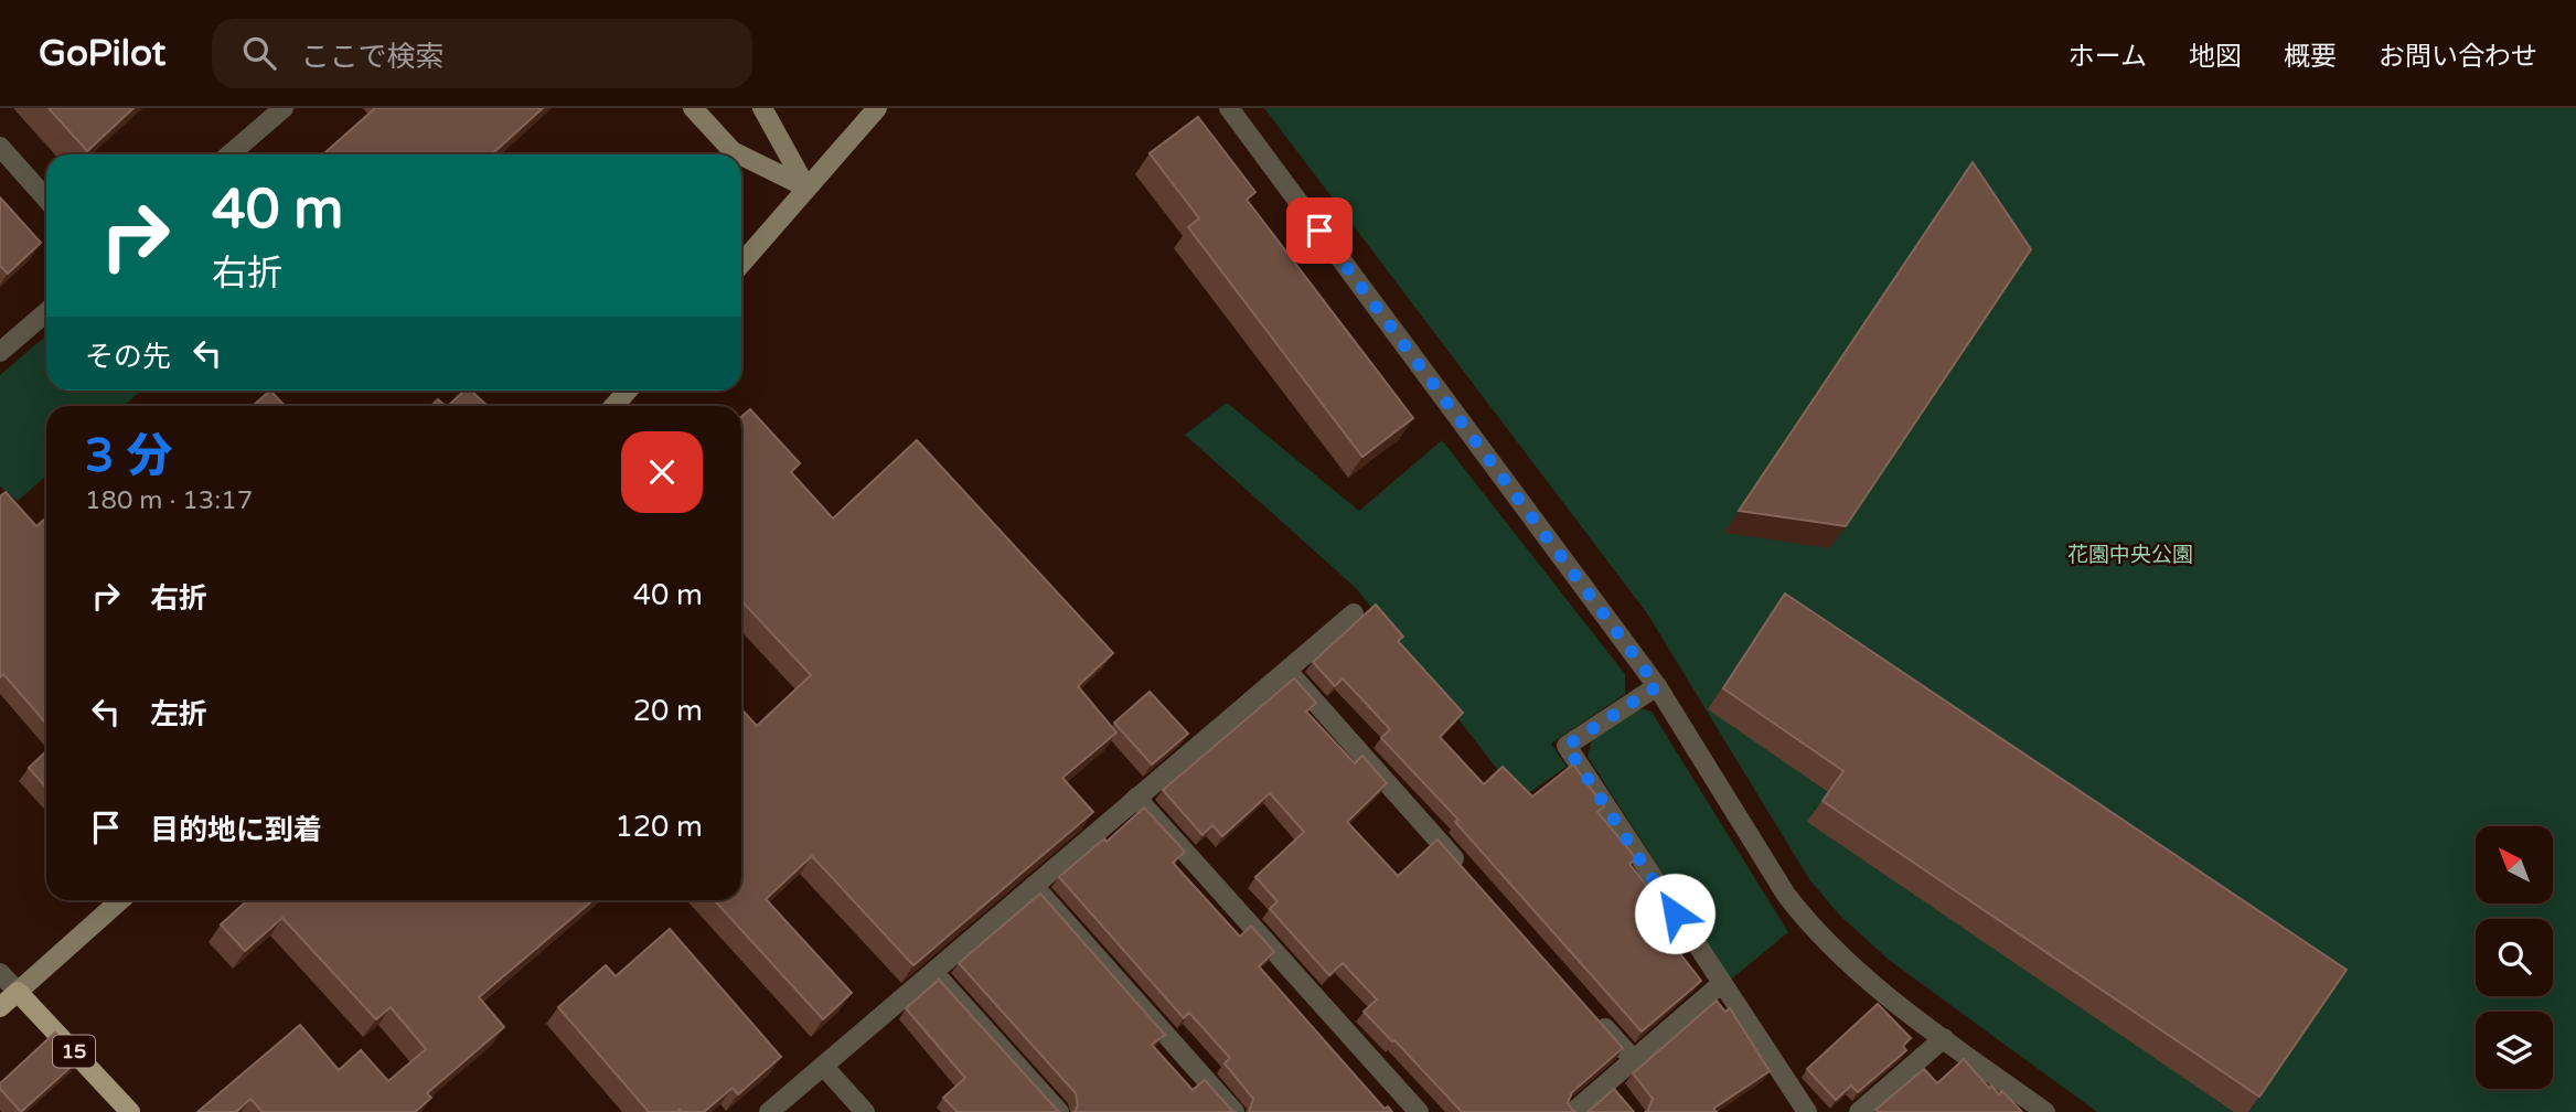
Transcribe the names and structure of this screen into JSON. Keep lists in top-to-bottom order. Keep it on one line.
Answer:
{"streets":{"main road":["15"]},"parks":["花園中央公園"],"north":"top left","page":{"header":"GoPilot","search":"ここで検索","nav":["ホーム","地図","概要","お問い合わせ"],"turn":["40 m","右折"],"then":"その先","heading":["3 分","180 m · 13:17"],"list":[{"name":"右折","value":"40 m"},{"name":"左折","value":"20 m"},{"name":"目的地に到着","value":"120 m"}]}}
